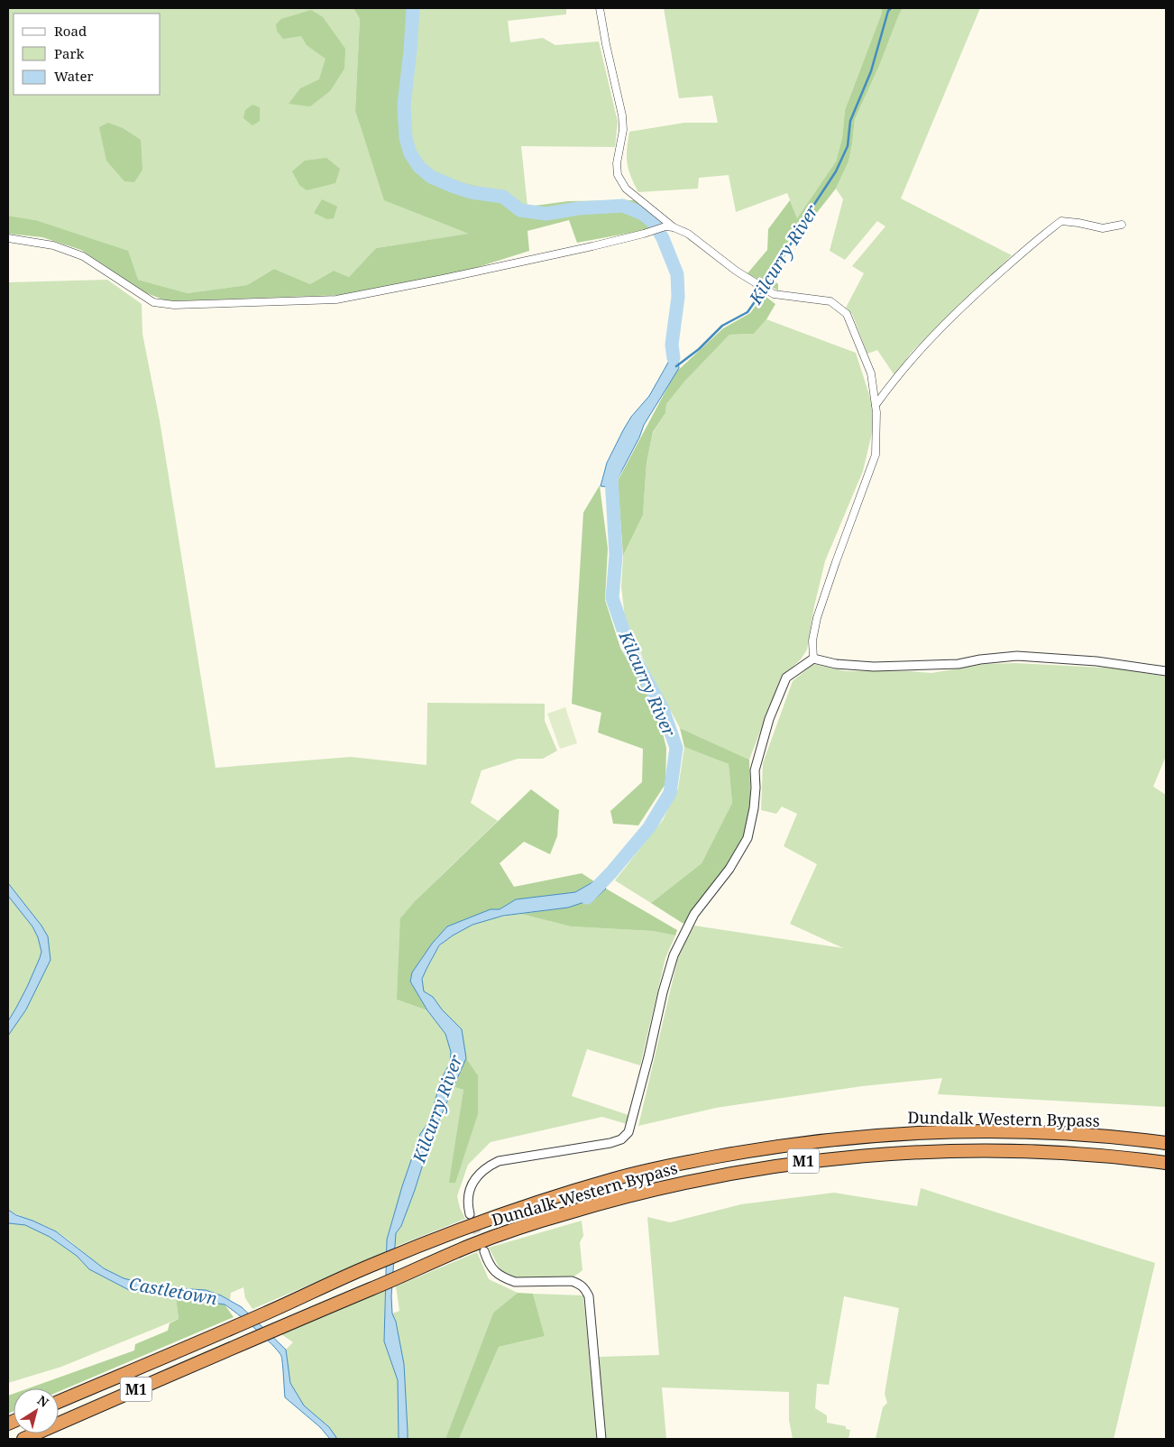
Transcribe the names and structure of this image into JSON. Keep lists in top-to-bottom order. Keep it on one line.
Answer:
{"streets":{"highway":["Dundalk Western Bypass","M1"]},"water":["Kilcurry River","Castletown"],"legend":["Road","Park","Water"],"north":"top right"}
